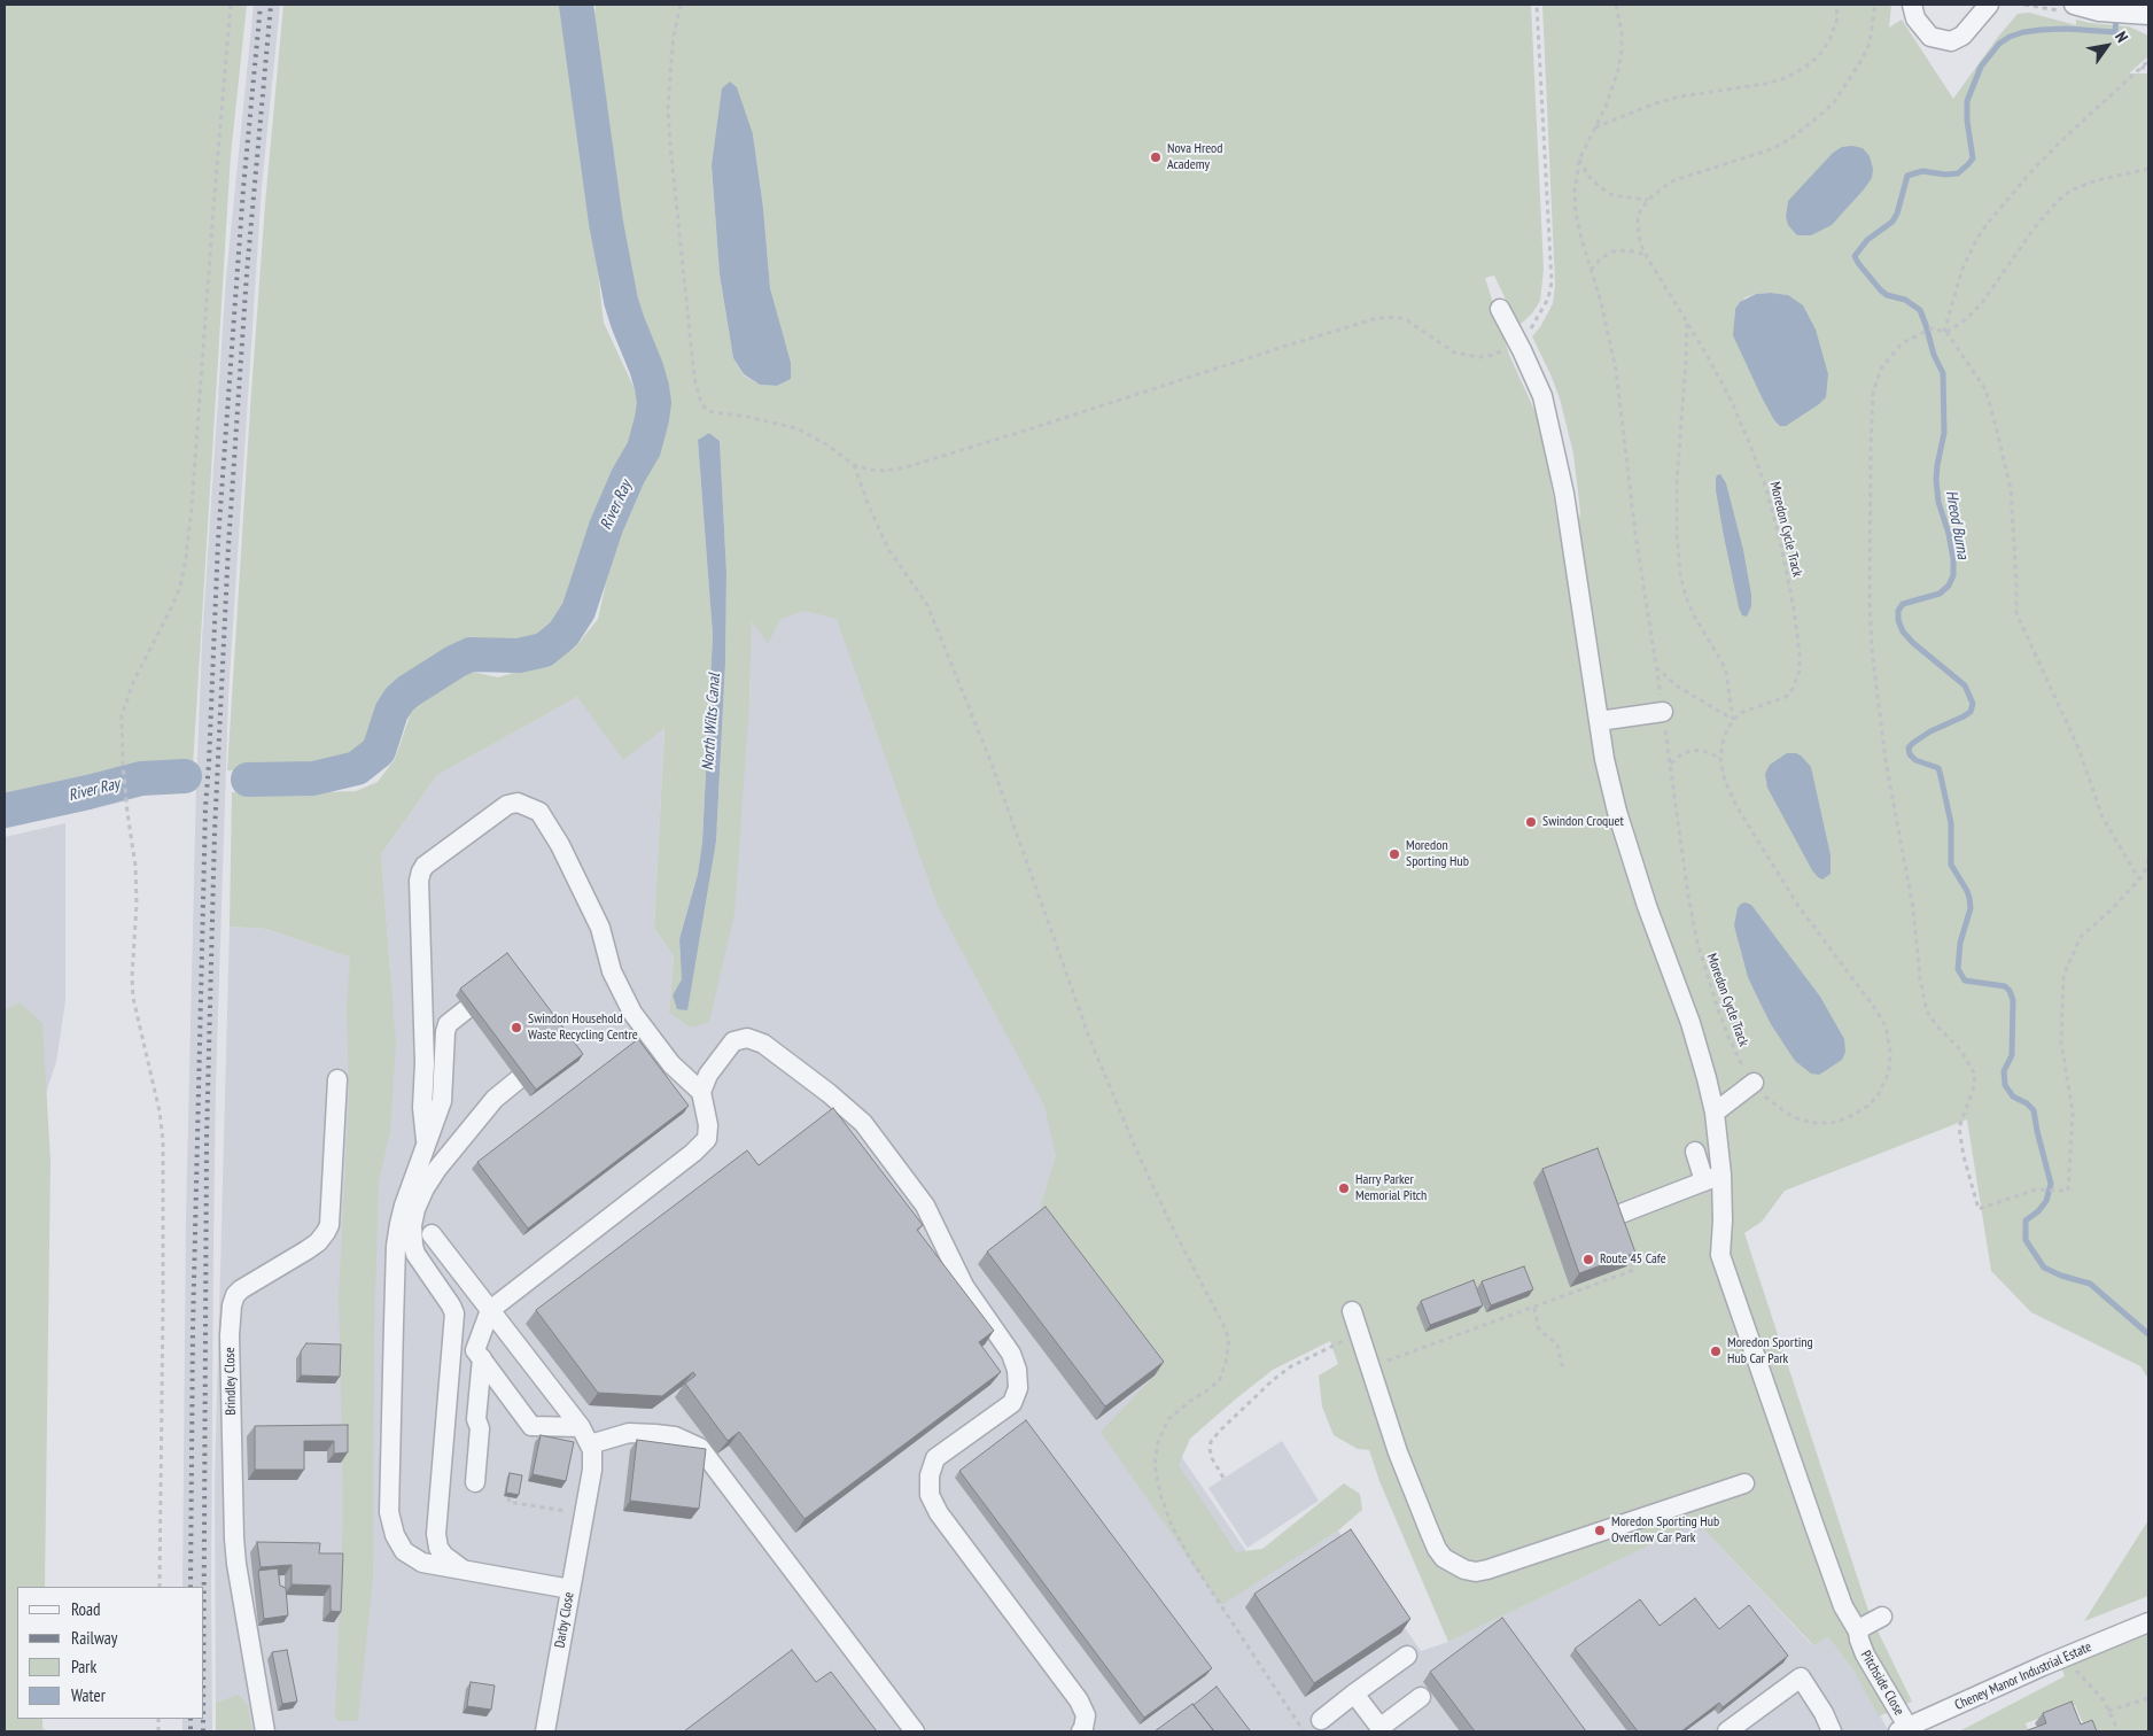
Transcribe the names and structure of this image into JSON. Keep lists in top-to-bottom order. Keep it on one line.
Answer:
{"streets":{"street":["Brindley Close","Darby Close","Cheney Manor Industrial Estate","Pitchside Close"],"path":["Moredon Cycle Track"]},"crossings":[["Cheney Manor Industrial Estate","Pitchside Close"]],"water":["River Ray","Hreod Burna","North Wilts Canal"],"places":["Nova Hreod Academy","Swindon Croquet","Moredon Sporting Hub","Swindon Household Waste Recycling Centre","Harry Parker Memorial Pitch","Route 45 Cafe","Moredon Sporting Hub Car Park","Moredon Sporting Hub Overflow Car Park"],"legend":["Road","Railway","Park","Water"],"north":"top right"}
